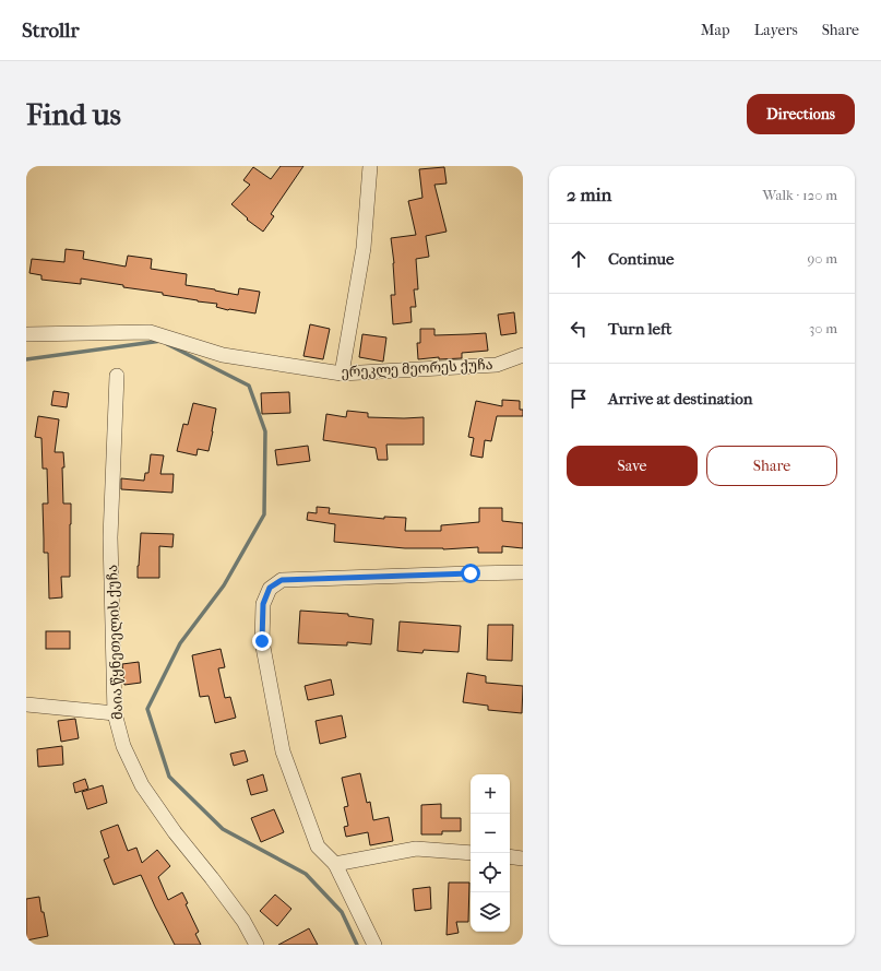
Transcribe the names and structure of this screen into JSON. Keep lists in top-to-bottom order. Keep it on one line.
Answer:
{"streets":{"street":["ერეკლე მეორეს ქუჩა","მაია წყნეთელის ქუჩა"]},"page":{"header":"Strollr","nav":["Map","Layers","Share"],"buttons":["Directions",["Save","Share"]],"title":"Find us","heading":["2 min","Walk · 120 m"],"list":[["Continue","90 m"],["Turn left","30 m"],"Arrive at destination"],"map_buttons":["+","−"]}}
